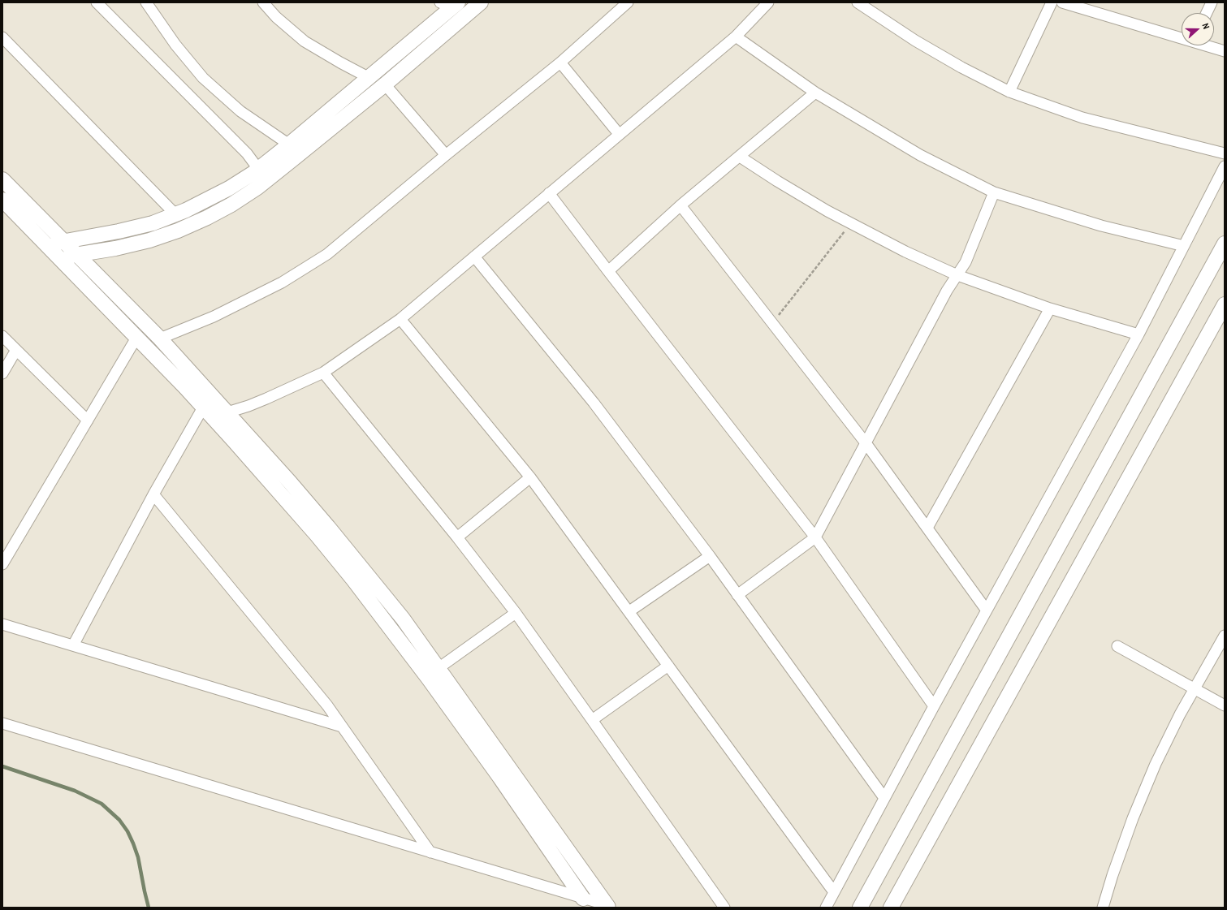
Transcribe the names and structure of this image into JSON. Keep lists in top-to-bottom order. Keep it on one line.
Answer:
{"north":"right"}
